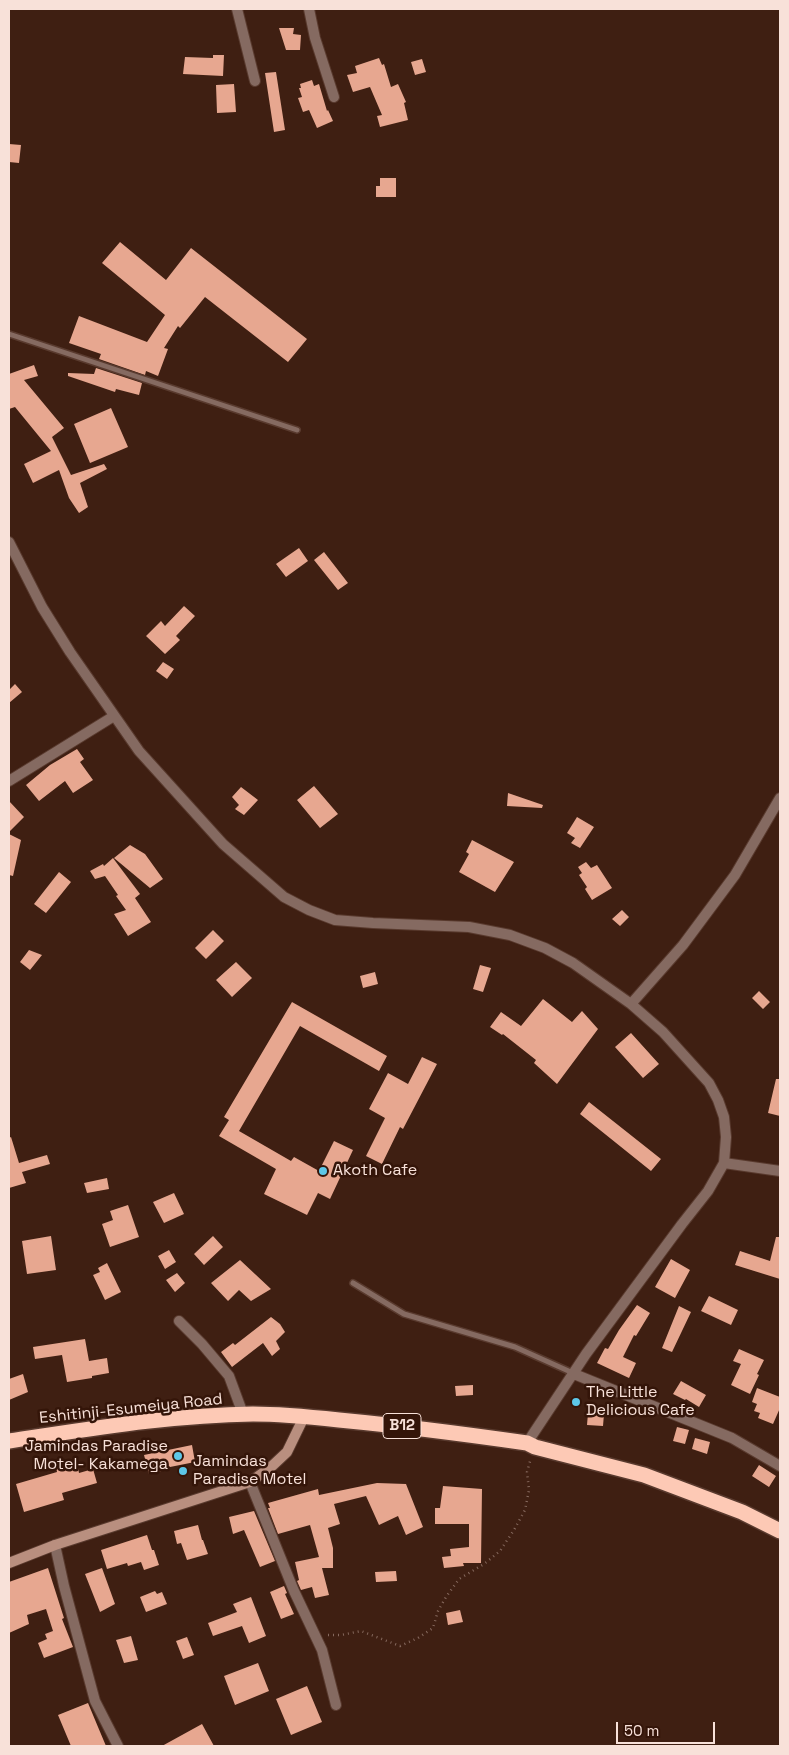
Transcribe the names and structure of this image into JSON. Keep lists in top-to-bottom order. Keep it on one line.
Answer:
{"streets":{"highway":["Eshitinji-Esumeiya Road","B12"]},"places":["Akoth Cafe","The Little Delicious Cafe","Jamindas Paradise Motel- Kakamega","Jamindas Paradise Motel"],"scale_bar":"50 m"}
